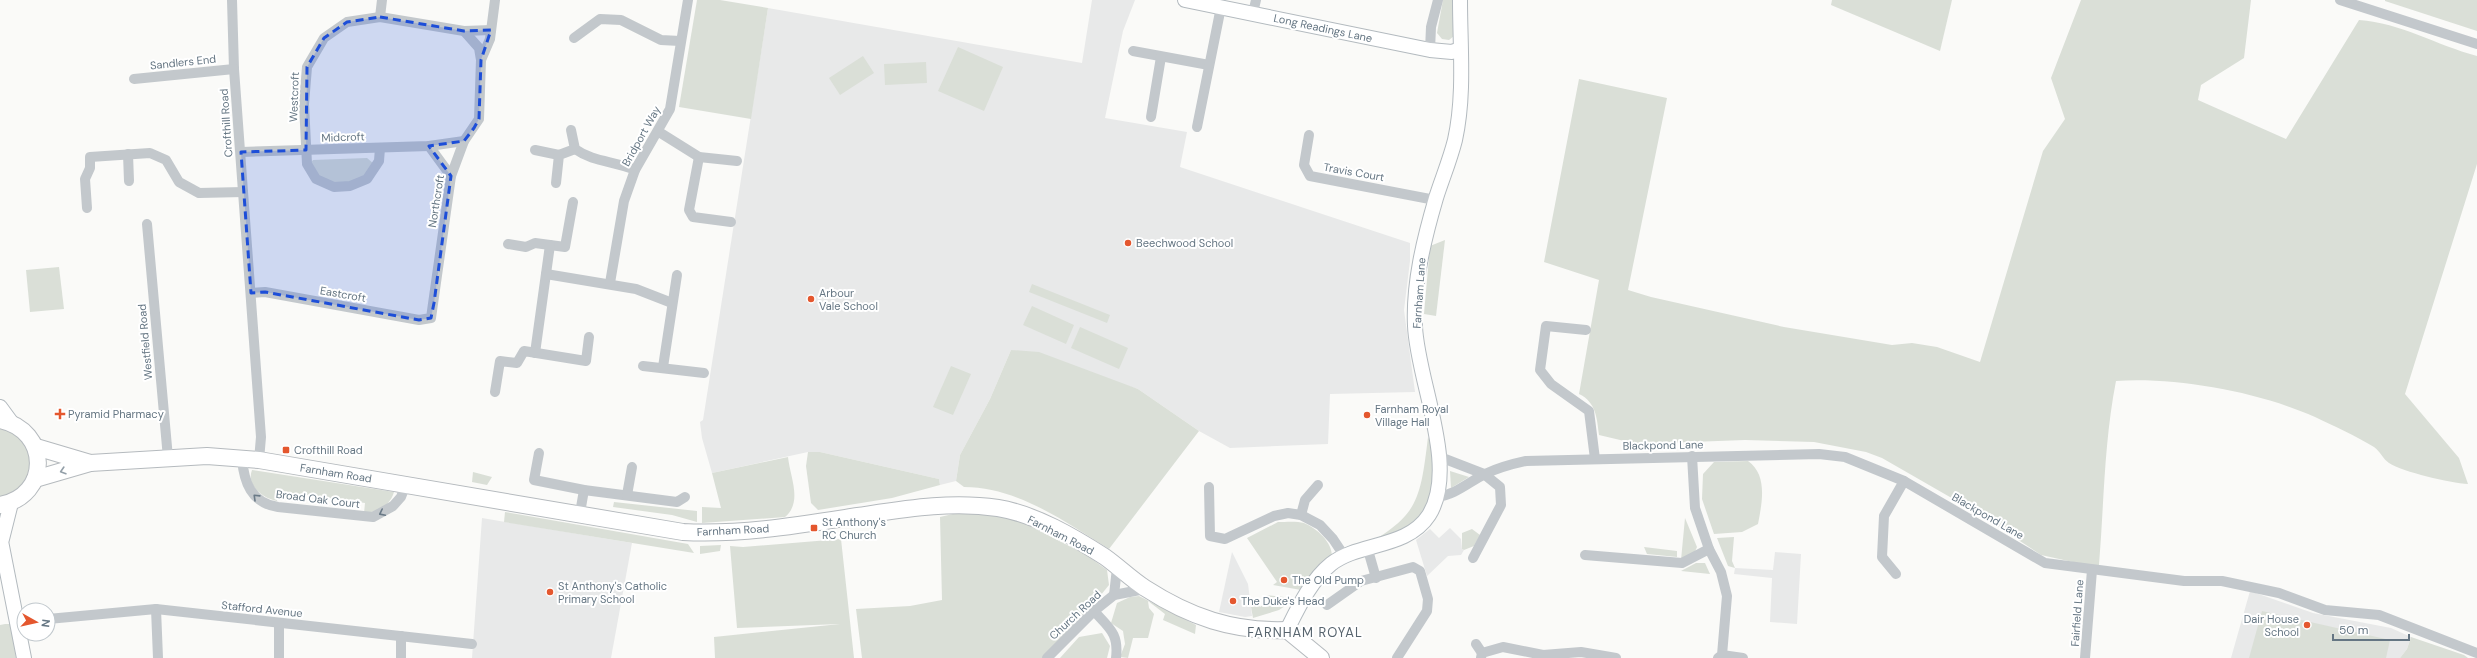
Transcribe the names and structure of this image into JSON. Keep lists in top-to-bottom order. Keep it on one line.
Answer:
{"streets":{"main road":["Farnham Road"],"street":["Long Readings Lane","Sandlers End","Westcroft","Crofthill Road","Bridport Way","Midcroft","Travis Court","Northcroft","Farnham Lane","Eastcroft","Westfield Road","Blackpond Lane","Broad Oak Court","Stafford Avenue","Fairfield Lane","Church Road"]},"crossings":[["Long Readings Lane","Farnham Lane"],["Sandlers End","Crofthill Road"],["Westcroft","Midcroft"],["Westcroft","Northcroft"],["Crofthill Road","Midcroft"],["Crofthill Road","Eastcroft"],["Crofthill Road","Farnham Road"],["Midcroft","Northcroft"],["Travis Court","Farnham Lane"],["Northcroft","Eastcroft"],["Farnham Lane","Blackpond Lane"],["Farnham Lane","Farnham Road"],["Westfield Road","Farnham Road"],["Blackpond Lane","Fairfield Lane"],["Farnham Road","Broad Oak Court"],["Farnham Road","Church Road"]],"districts":["FARNHAM ROYAL"],"places":{"other":["Beechwood School","Arbour Vale School","Farnham Royal Village Hall","The Old Pump","St Anthony's Catholic Primary School","The Duke's Head","Dair House School"],"health":["Pyramid Pharmacy"],"transit":["Crofthill Road","St Anthony's RC Church"]},"scale_bar":"50 m","north":"right"}
